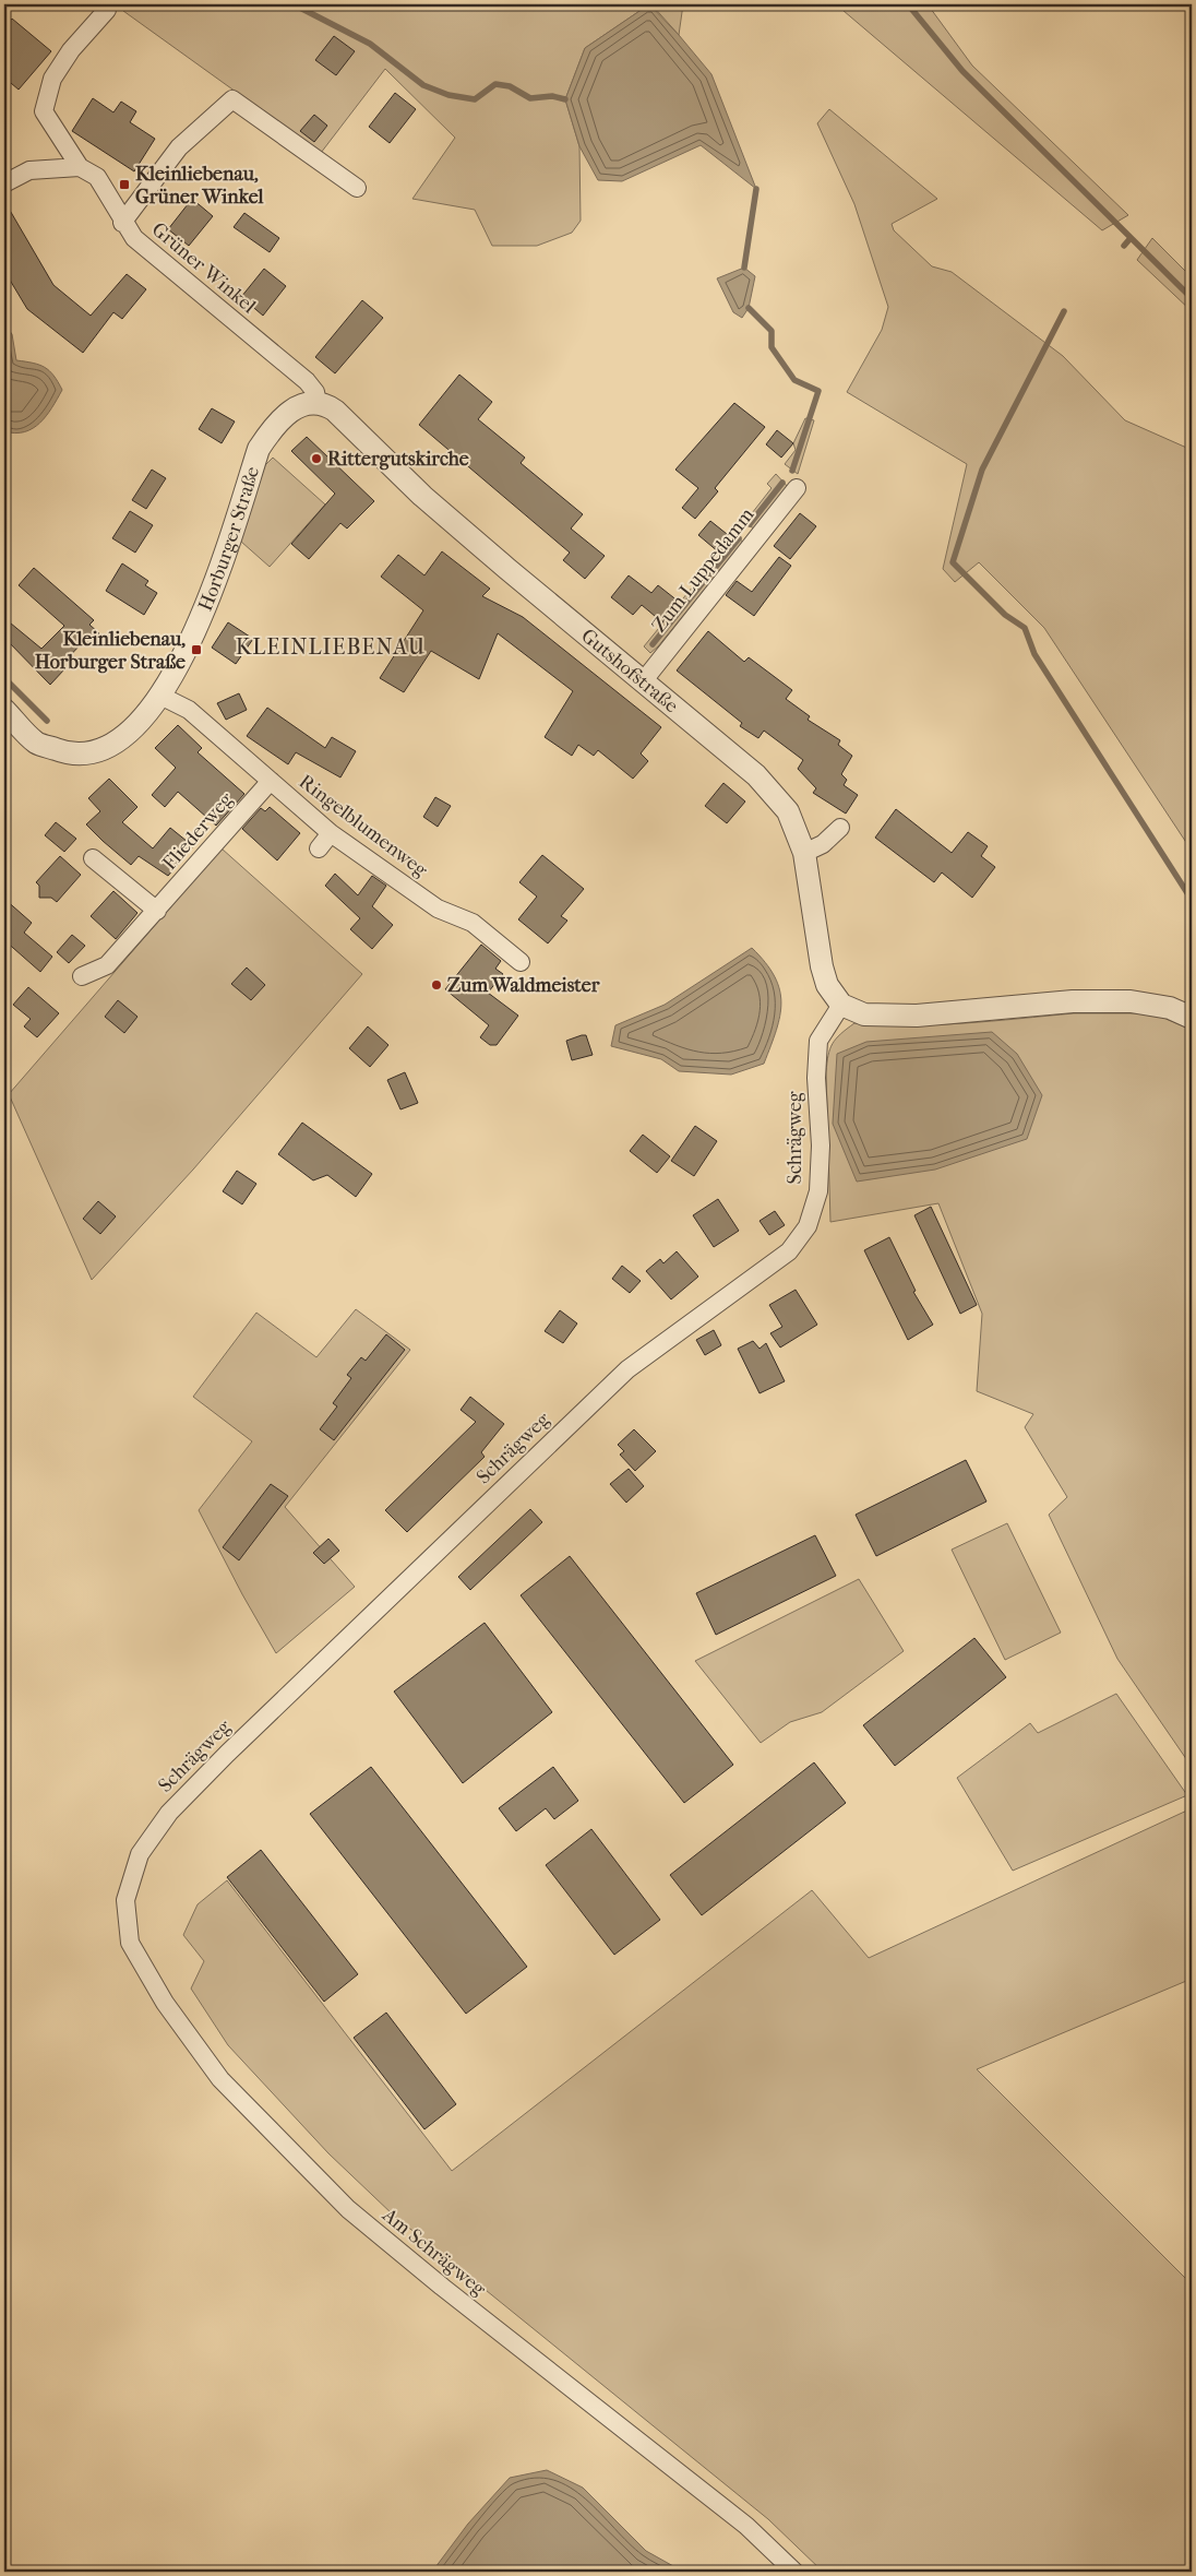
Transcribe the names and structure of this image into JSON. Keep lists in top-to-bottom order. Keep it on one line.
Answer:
{"streets":{"street":["Grüner Winkel","Horburger Straße","Zum Luppedamm","Gutshofstraße","Ringelblumenweg","Fliederweg","Schrägweg","Am Schrägweg"]},"crossings":[["Grüner Winkel","Horburger Straße"],["Grüner Winkel","Gutshofstraße"],["Horburger Straße","Gutshofstraße"],["Horburger Straße","Ringelblumenweg"],["Zum Luppedamm","Gutshofstraße"],["Gutshofstraße","Schrägweg"],["Ringelblumenweg","Fliederweg"],["Schrägweg","Am Schrägweg"]],"districts":["KLEINLIEBENAU"],"places":{"transit":["Kleinliebenau, Grüner Winkel","Kleinliebenau, Horburger Straße"],"other":["Rittergutskirche","Zum Waldmeister"]}}
